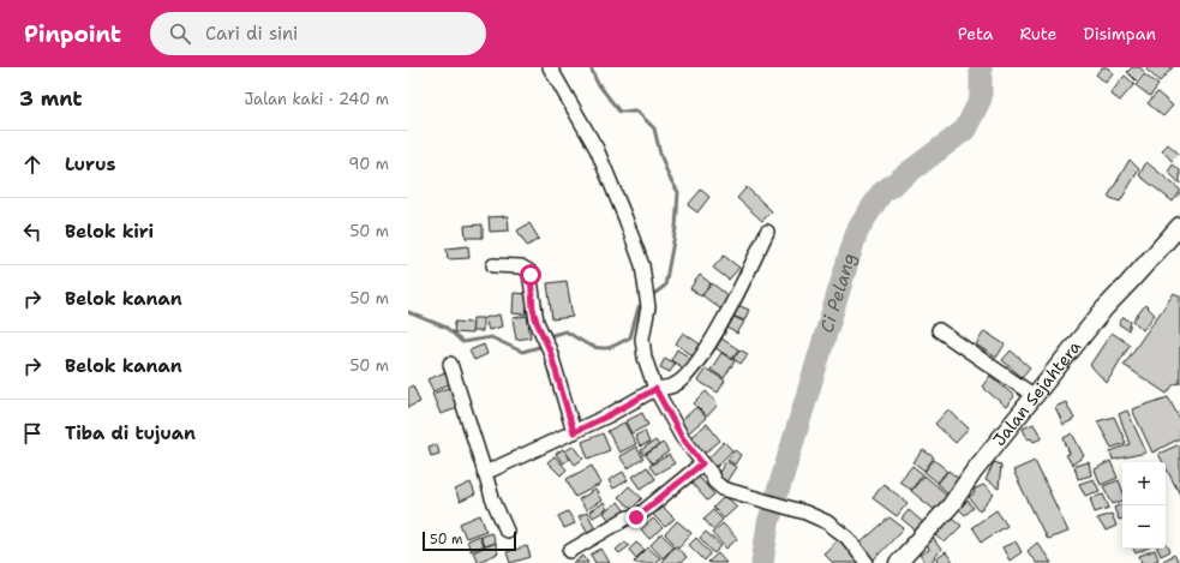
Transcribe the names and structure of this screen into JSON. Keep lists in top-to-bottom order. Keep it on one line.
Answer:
{"streets":{"street":["Jalan Sejahtera"]},"water":["Ci Pelang"],"scale_bar":"50 m","page":{"header":"Pinpoint","search":"Cari di sini","nav":["Peta","Rute","Disimpan"],"heading":["3 mnt","Jalan kaki · 240 m"],"list":[["Lurus","90 m"],["Belok kiri","50 m"],["Belok kanan","50 m"],["Belok kanan","50 m"],"Tiba di tujuan"],"map_buttons":["+","−"],"scale":"50 m"}}
